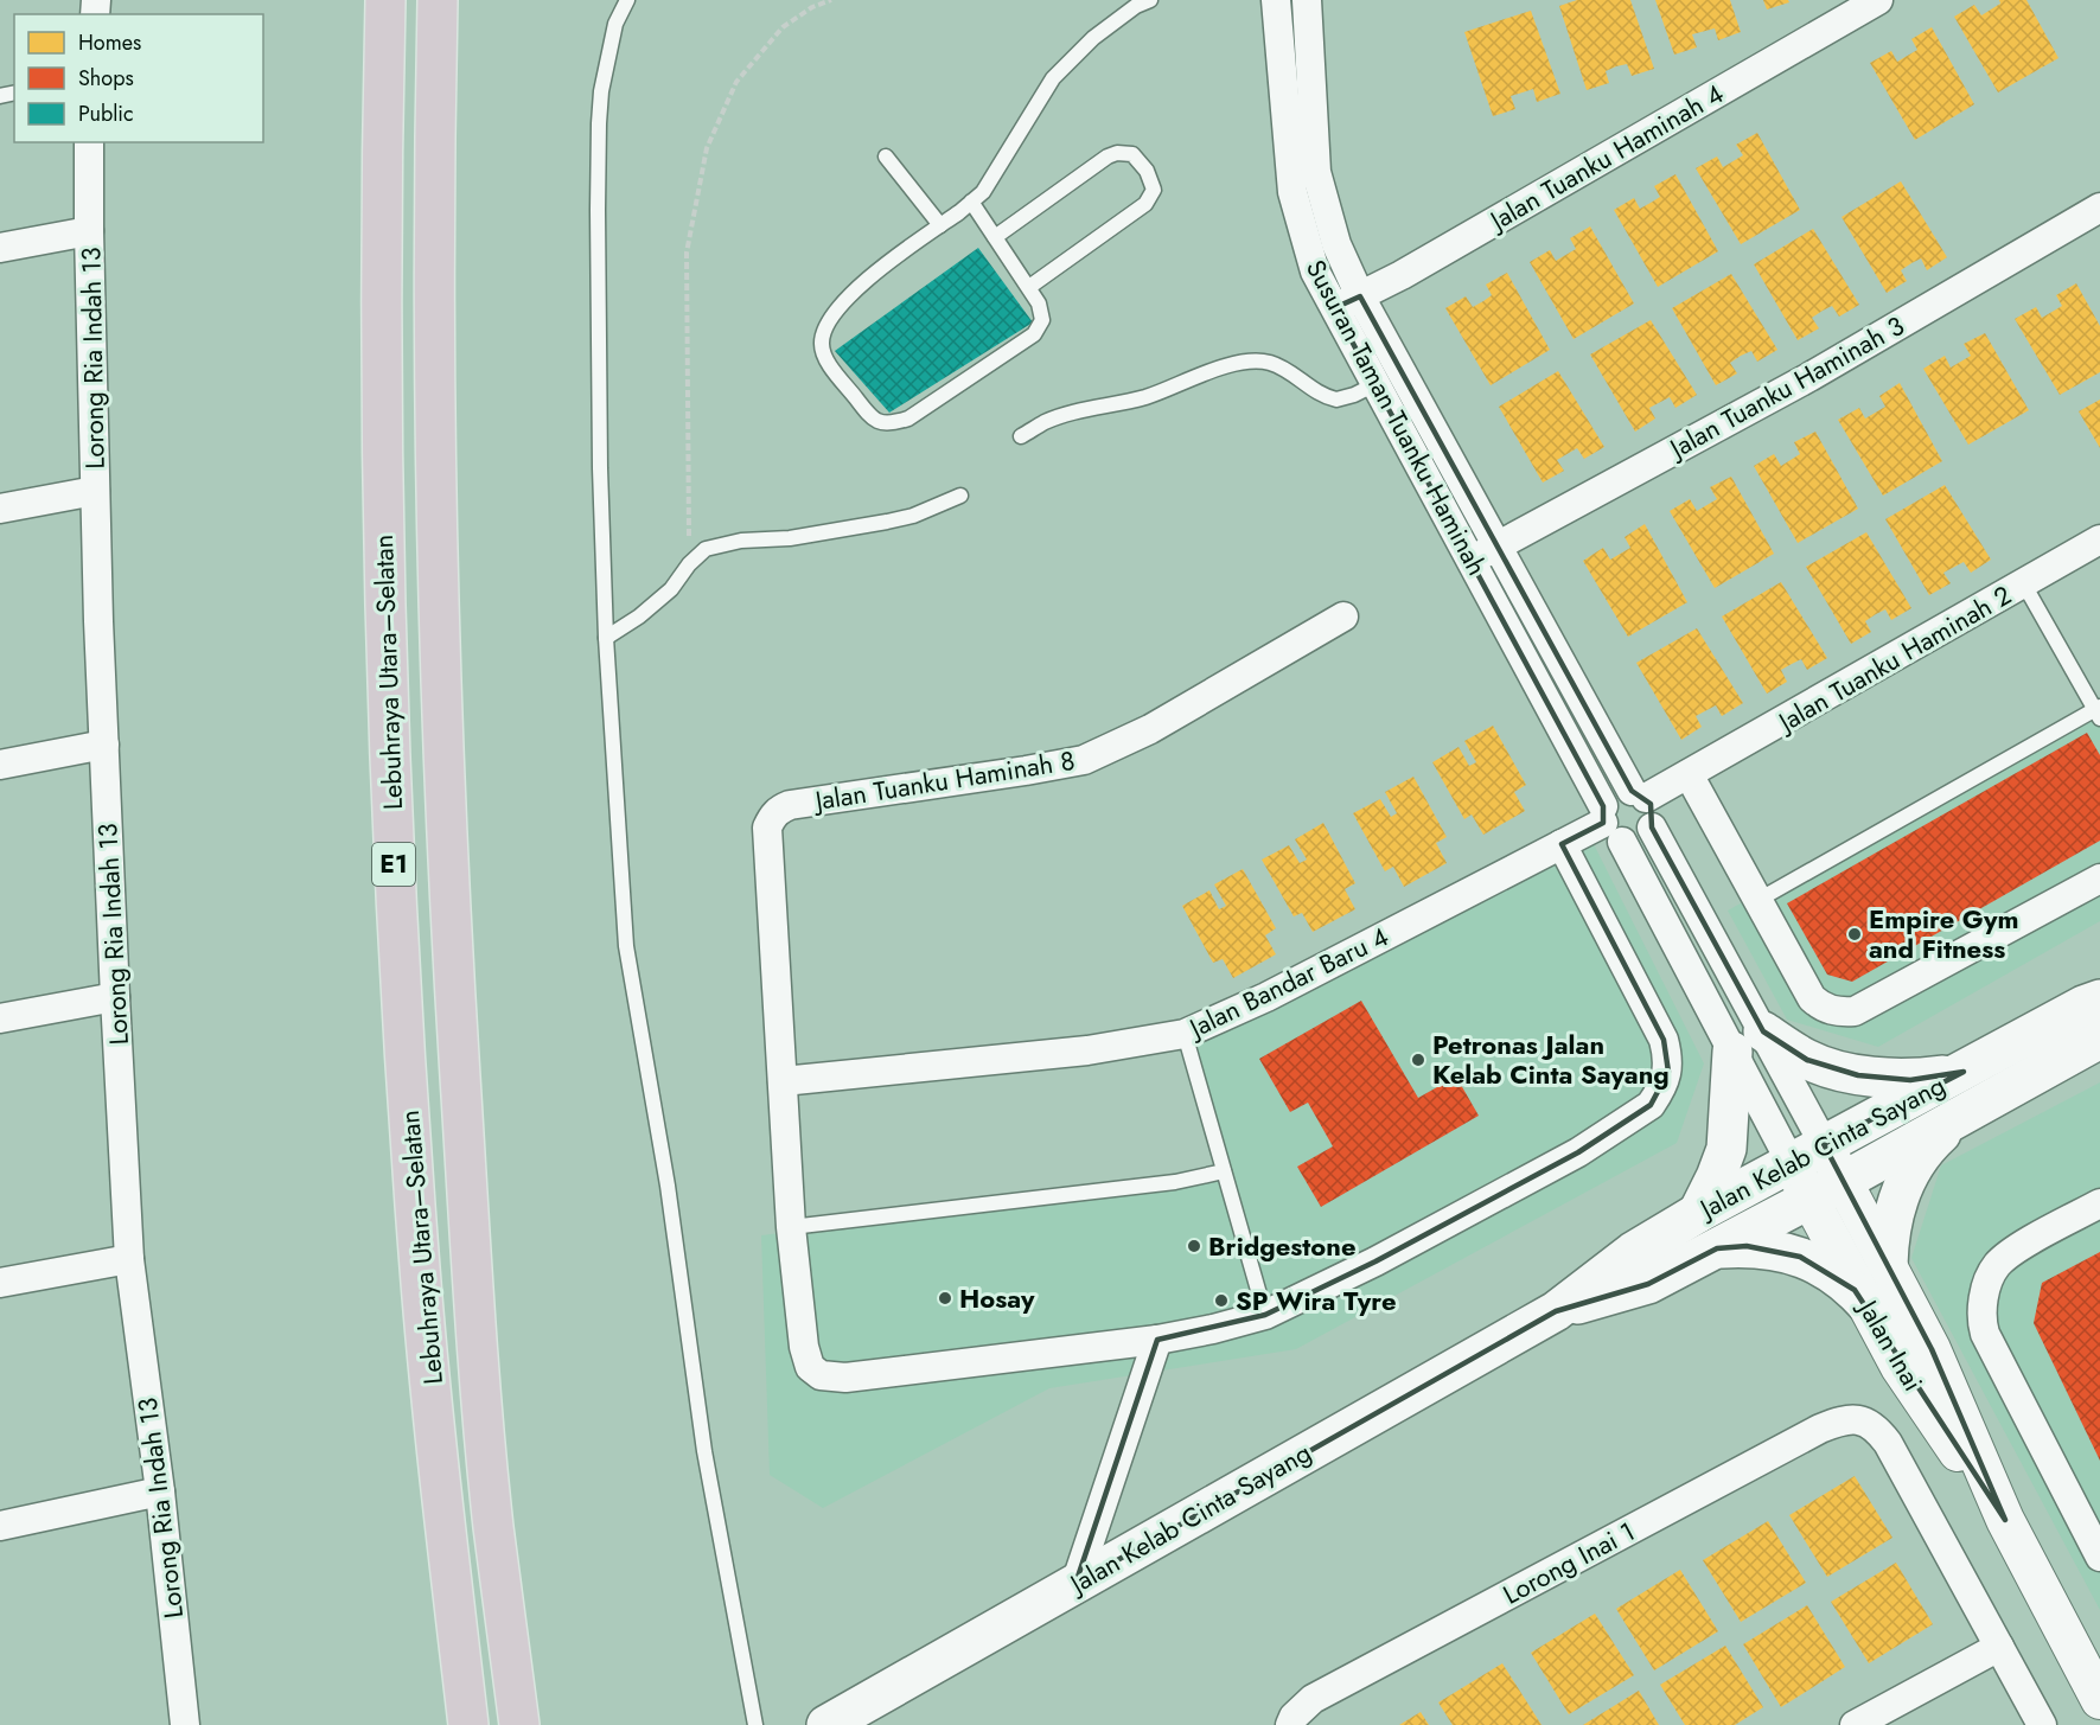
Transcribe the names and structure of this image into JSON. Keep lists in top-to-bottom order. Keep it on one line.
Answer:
{"streets":{"highway":["Lebuhraya Utara–Selatan","E1"],"main road":["Jalan Kelab Cinta Sayang"],"street":["Jalan Tuanku Haminah 4","Lorong Ria Indah 13","Jalan Tuanku Haminah 3","Susuran Taman Tuanku Haminah","Jalan Tuanku Haminah 2","Jalan Tuanku Haminah 8","Jalan Bandar Baru 4","Jalan Inai","Lorong Inai 1"]},"crossings":[["Jalan Tuanku Haminah 4","Susuran Taman Tuanku Haminah"],["Jalan Tuanku Haminah 3","Susuran Taman Tuanku Haminah"],["Susuran Taman Tuanku Haminah","Jalan Tuanku Haminah 2"],["Susuran Taman Tuanku Haminah","Jalan Bandar Baru 4"],["Susuran Taman Tuanku Haminah","Jalan Kelab Cinta Sayang"],["Susuran Taman Tuanku Haminah","Jalan Inai"],["Jalan Tuanku Haminah 2","Jalan Bandar Baru 4"],["Jalan Tuanku Haminah 8","Jalan Bandar Baru 4"],["Jalan Kelab Cinta Sayang","Jalan Inai"]],"places":["Empire Gym and Fitness","Petronas Jalan Kelab Cinta Sayang","Bridgestone","Hosay","SP Wira Tyre"],"legend":["Homes","Shops","Public"]}
